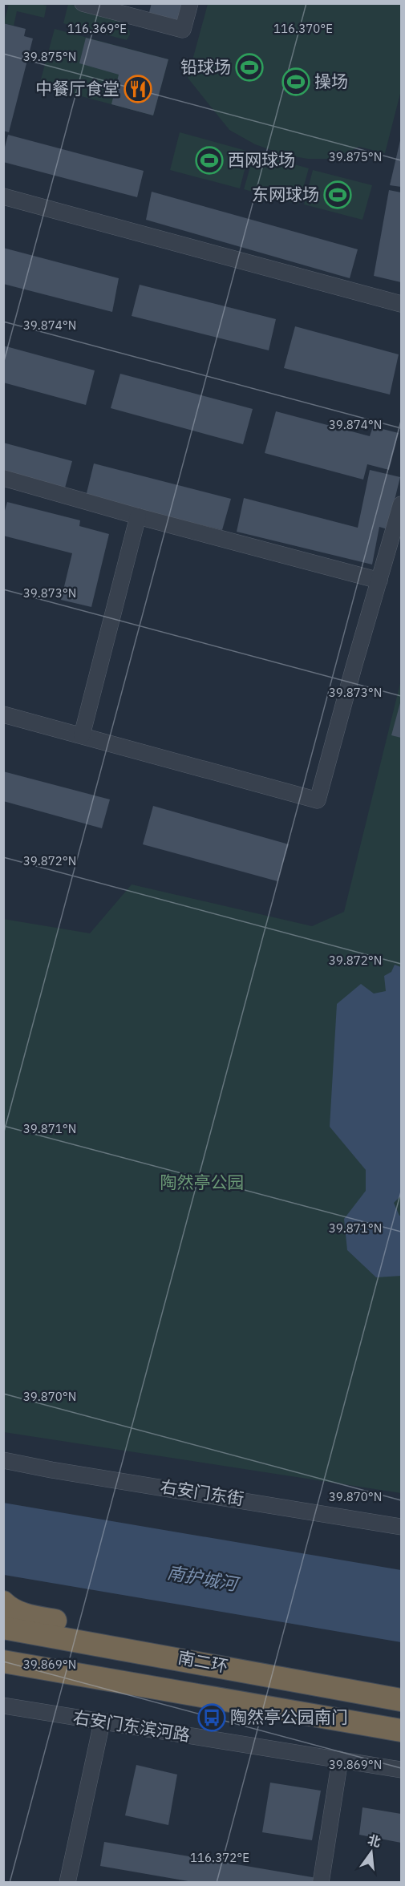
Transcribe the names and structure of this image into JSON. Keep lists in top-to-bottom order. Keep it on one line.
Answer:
{"streets":{"highway":["南二环"],"street":["右安门东街","右安门东滨河路"]},"water":["南护城河"],"parks":["陶然亭公园"],"places":{"sports":["铅球场","操场","西网球场","东网球场"],"restaurant":["中餐厅食堂"],"bus stop":["陶然亭公园南门"]},"north":"top","coordinates":["116.369°E","116.370°E","39.875°N","39.874°N","39.873°N","39.872°N","39.871°N","39.870°N","39.869°N","116.372°E"]}
